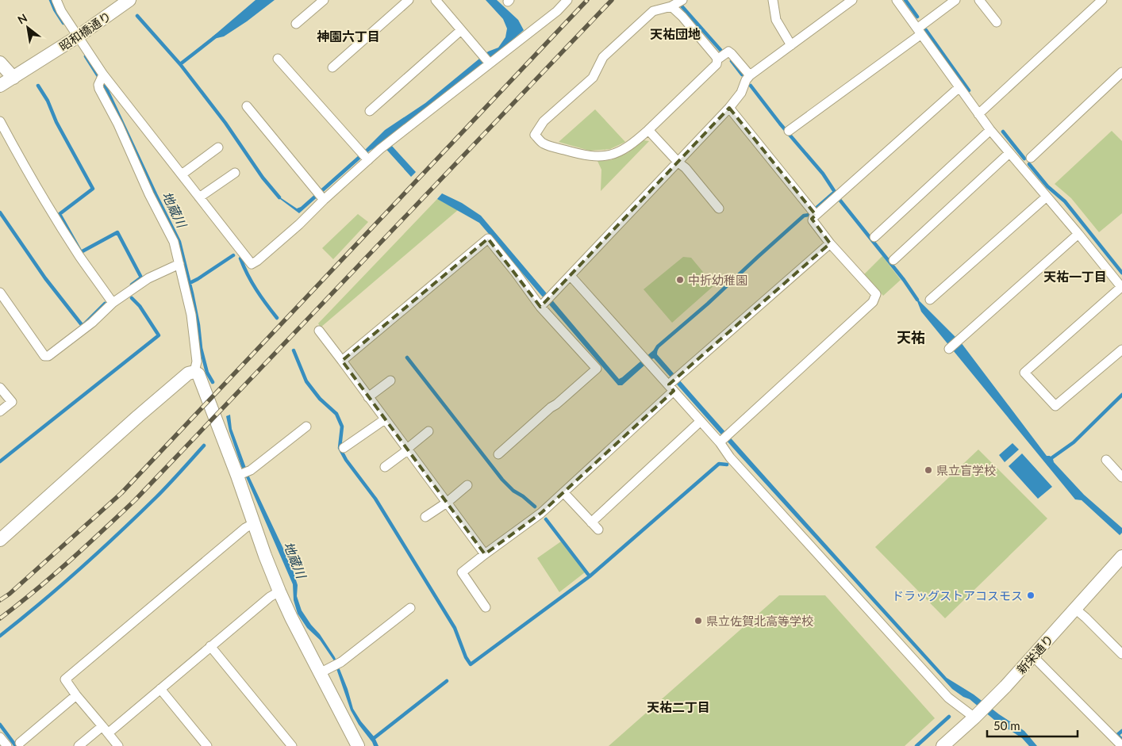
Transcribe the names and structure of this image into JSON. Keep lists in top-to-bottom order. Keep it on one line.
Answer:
{"streets":{"street":["昭和橋通り","新栄通り"]},"districts":["天祐団地","神園六丁目","天祐一丁目","天祐","天祐二丁目"],"water":["地蔵川"],"places":["中折幼稚園","県立盲学校","ドラッグストアコスモス","県立佐賀北高等学校"],"scale_bar":"50 m","north":"top left"}
